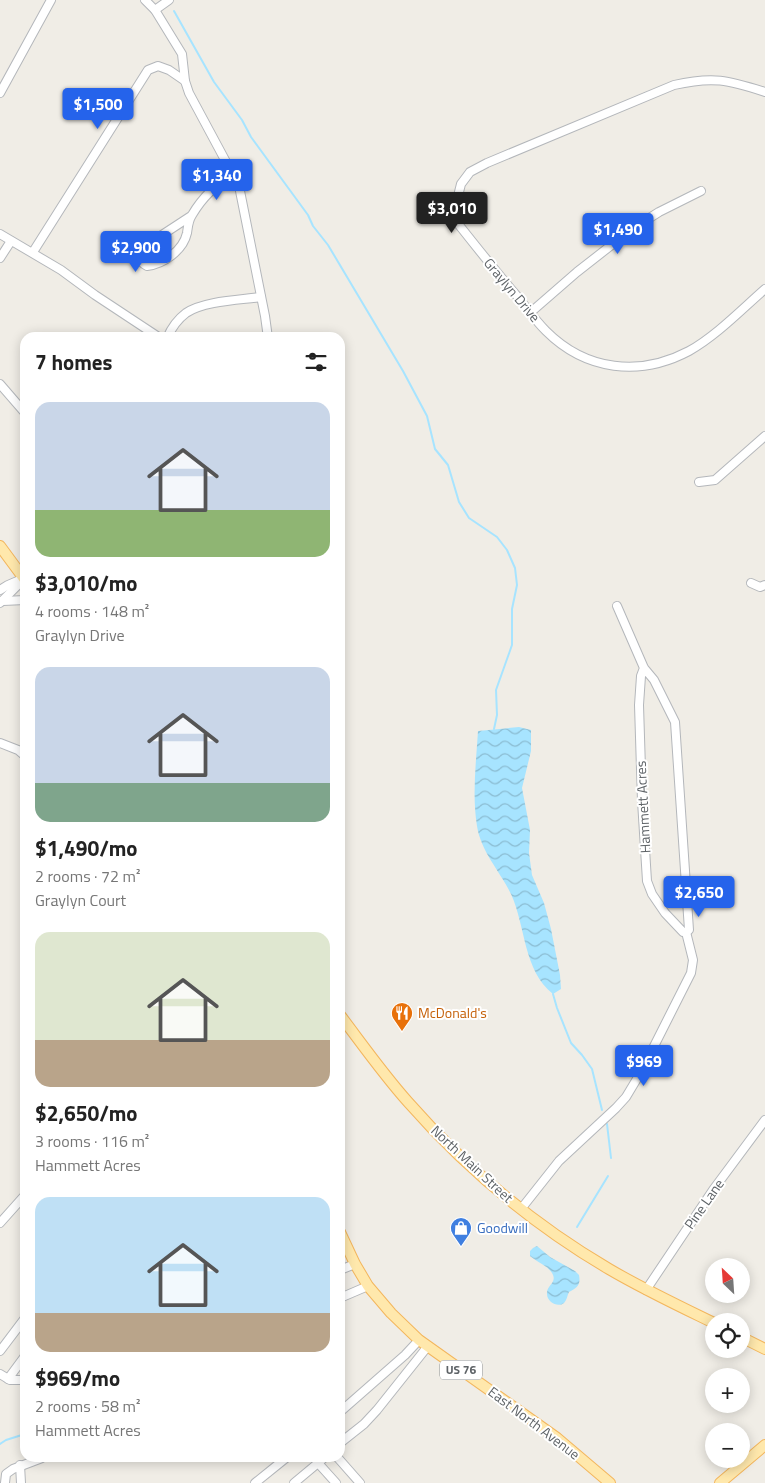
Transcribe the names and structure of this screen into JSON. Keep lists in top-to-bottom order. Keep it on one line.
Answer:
{"streets":{"main road":["North Main Street","US 76","East North Avenue"],"street":["Graylyn Drive","Hammett Acres","Pine Lane"]},"crossings":[["North Main Street","Pine Lane"]],"places":{"restaurant":["McDonald's"],"shop":["Goodwill"]},"north":"top left","page":{"price":["$1,500","$1,340","$3,010","$1,490","$2,900","$2,650","$969"],"heading":"7 homes","list":[{"name":"$3,010/mo","note":"4 rooms · 148 m² · Graylyn Drive"},{"name":"$1,490/mo","note":"2 rooms · 72 m² · Graylyn Court"},{"name":"$2,650/mo","note":"3 rooms · 116 m² · Hammett Acres"},{"name":"$969/mo","note":"2 rooms · 58 m² · Hammett Acres"}],"map_buttons":["+","−"]}}
